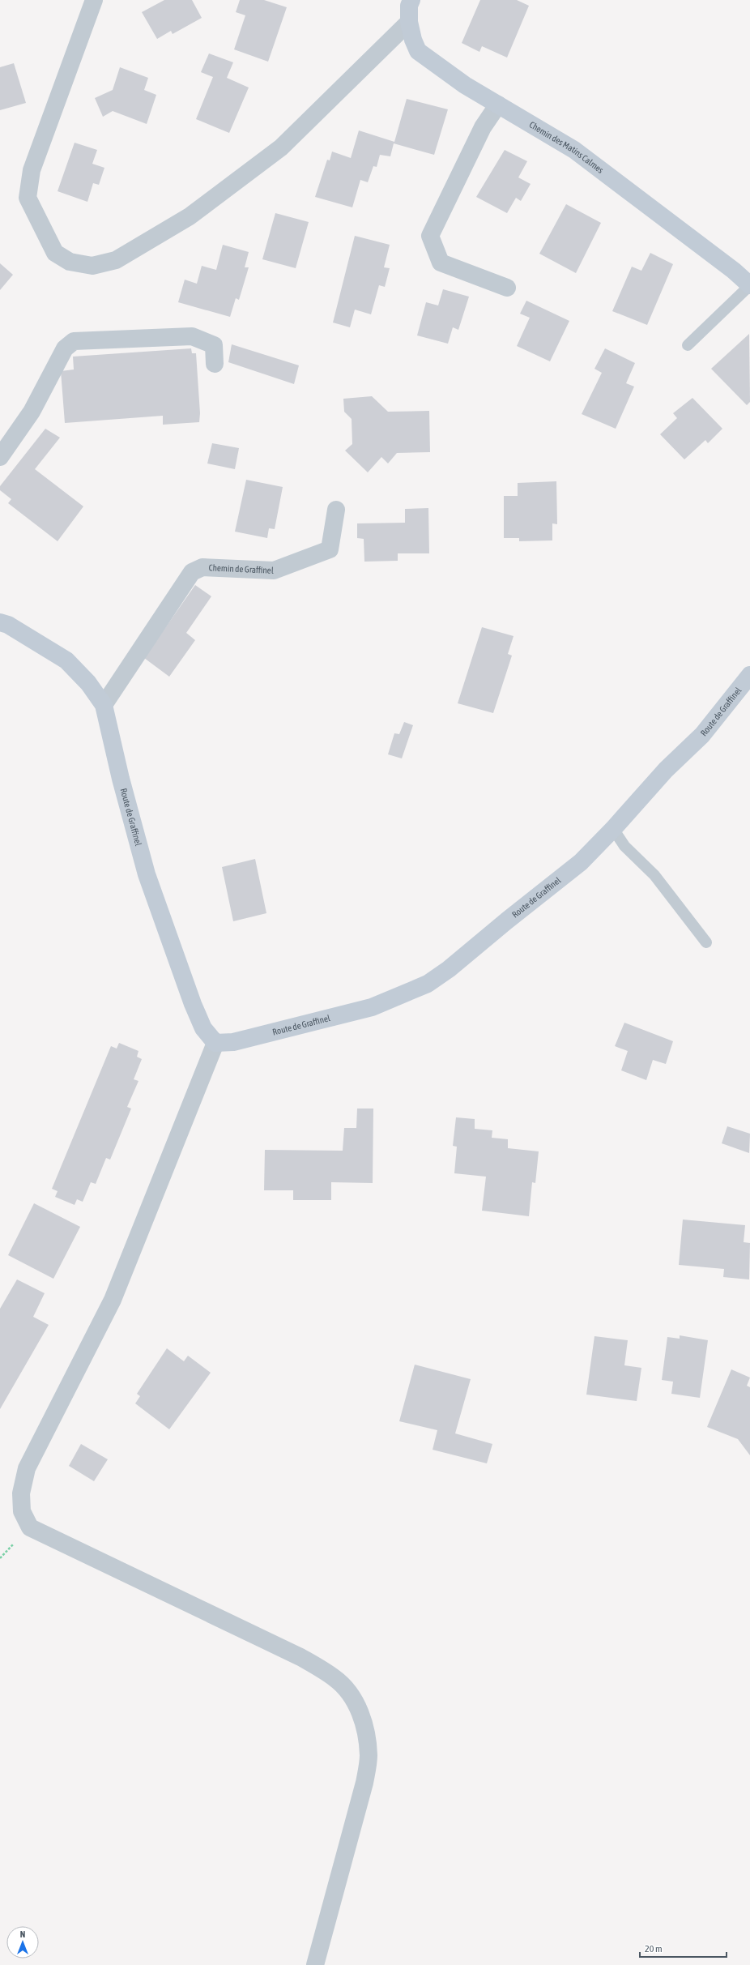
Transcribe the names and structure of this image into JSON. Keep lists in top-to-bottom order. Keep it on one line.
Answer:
{"streets":{"street":["Chemin des Matins Calmes","Chemin de Graffinel","Route de Graffinel"]},"crossings":[["Chemin de Graffinel","Route de Graffinel"]],"scale_bar":"20 m","north":"top"}
